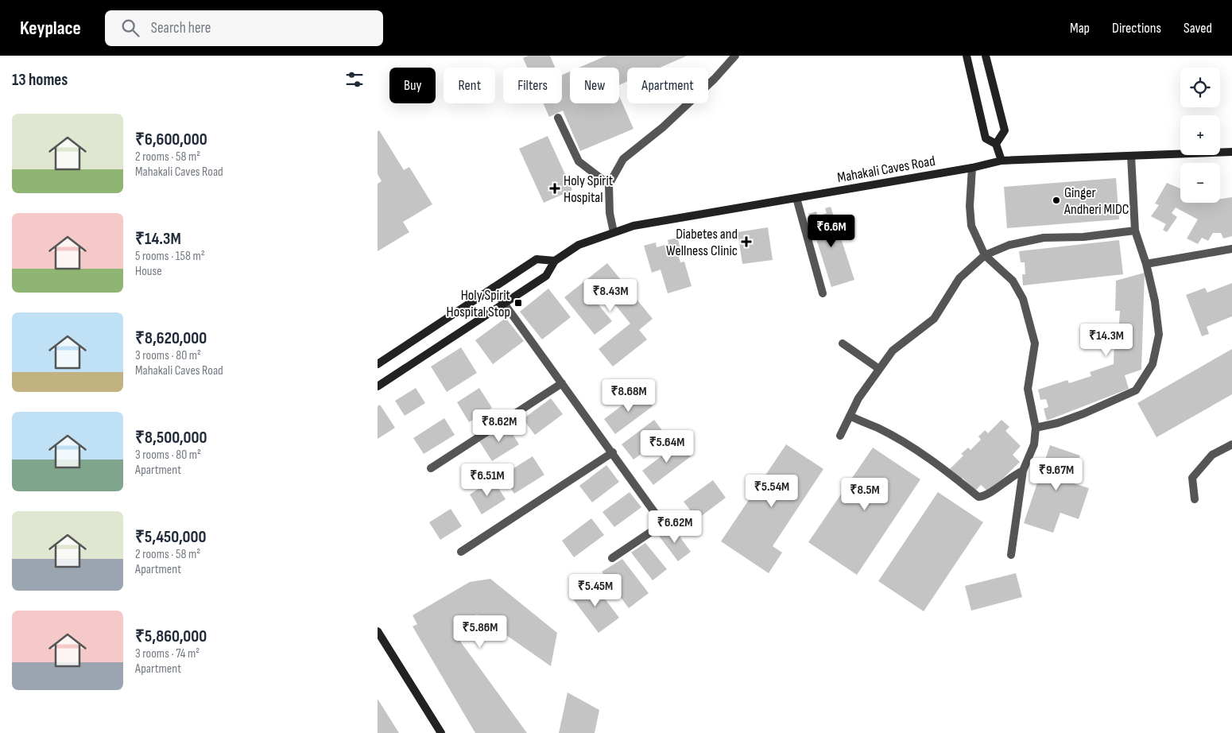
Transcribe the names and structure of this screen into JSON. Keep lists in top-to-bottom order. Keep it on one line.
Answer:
{"streets":{"main road":["Mahakali Caves Road"]},"places":{"health":["Holy Spirit Hospital","Diabetes and Wellness Clinic"],"other":["Ginger Andheri MIDC"],"transit":["Holy Spirit Hospital Stop"]},"page":{"header":"Keyplace","search":"Search here","nav":["Map","Directions","Saved"],"heading":"13 homes","map_buttons":["+","−"],"chip":["Buy","Rent","Filters","New","Apartment"],"list":[{"name":"₹6,600,000","note":"2 rooms · 58 m² · Mahakali Caves Road"},{"name":"₹14.3M","note":"5 rooms · 158 m² · House"},{"name":"₹8,620,000","note":"3 rooms · 80 m² · Mahakali Caves Road"},{"name":"₹8,500,000","note":"3 rooms · 80 m² · Apartment"},{"name":"₹5,450,000","note":"2 rooms · 58 m² · Apartment"},{"name":"₹5,860,000","note":"3 rooms · 74 m² · Apartment"}],"price":["₹6.6M","₹8.43M","₹14.3M","₹8.68M","₹8.62M","₹5.64M","₹9.67M","₹6.51M","₹5.54M","₹8.5M","₹6.62M","₹5.45M","₹5.86M"]}}
